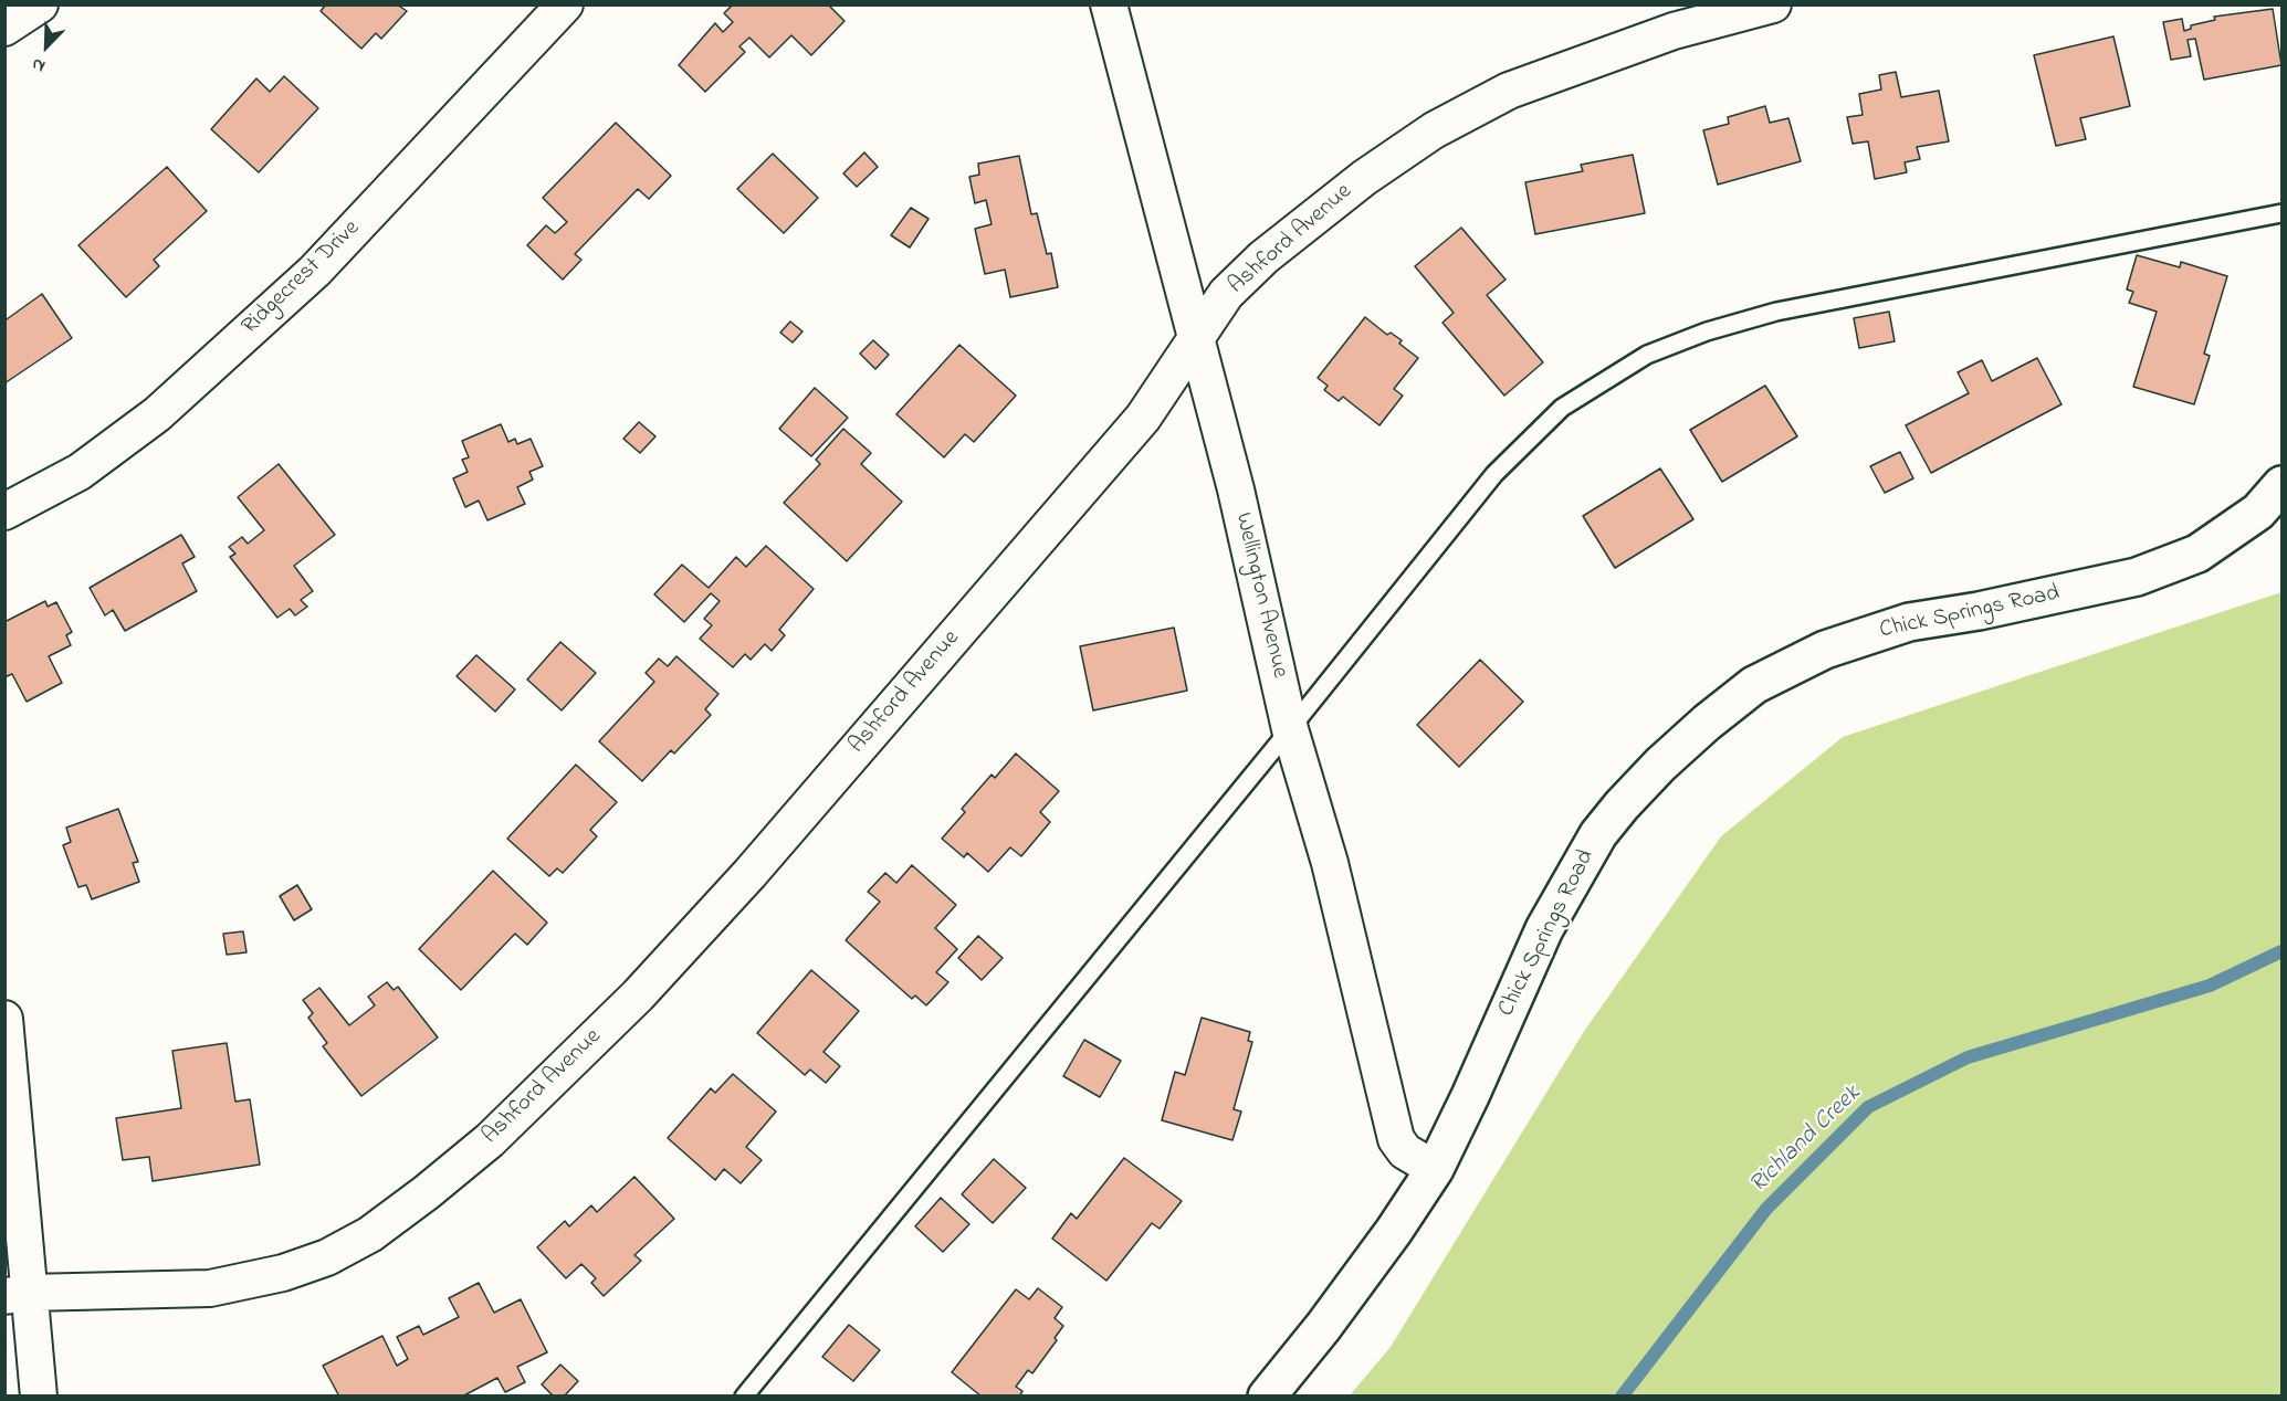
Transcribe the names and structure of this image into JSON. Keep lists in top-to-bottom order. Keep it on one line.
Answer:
{"streets":{"street":["Ashford Avenue","Ridgecrest Drive","Wellington Avenue","Chick Springs Road"]},"crossings":[["Ashford Avenue","Wellington Avenue"],["Wellington Avenue","Chick Springs Road"]],"water":["Richland Creek"],"north":"bottom left"}
